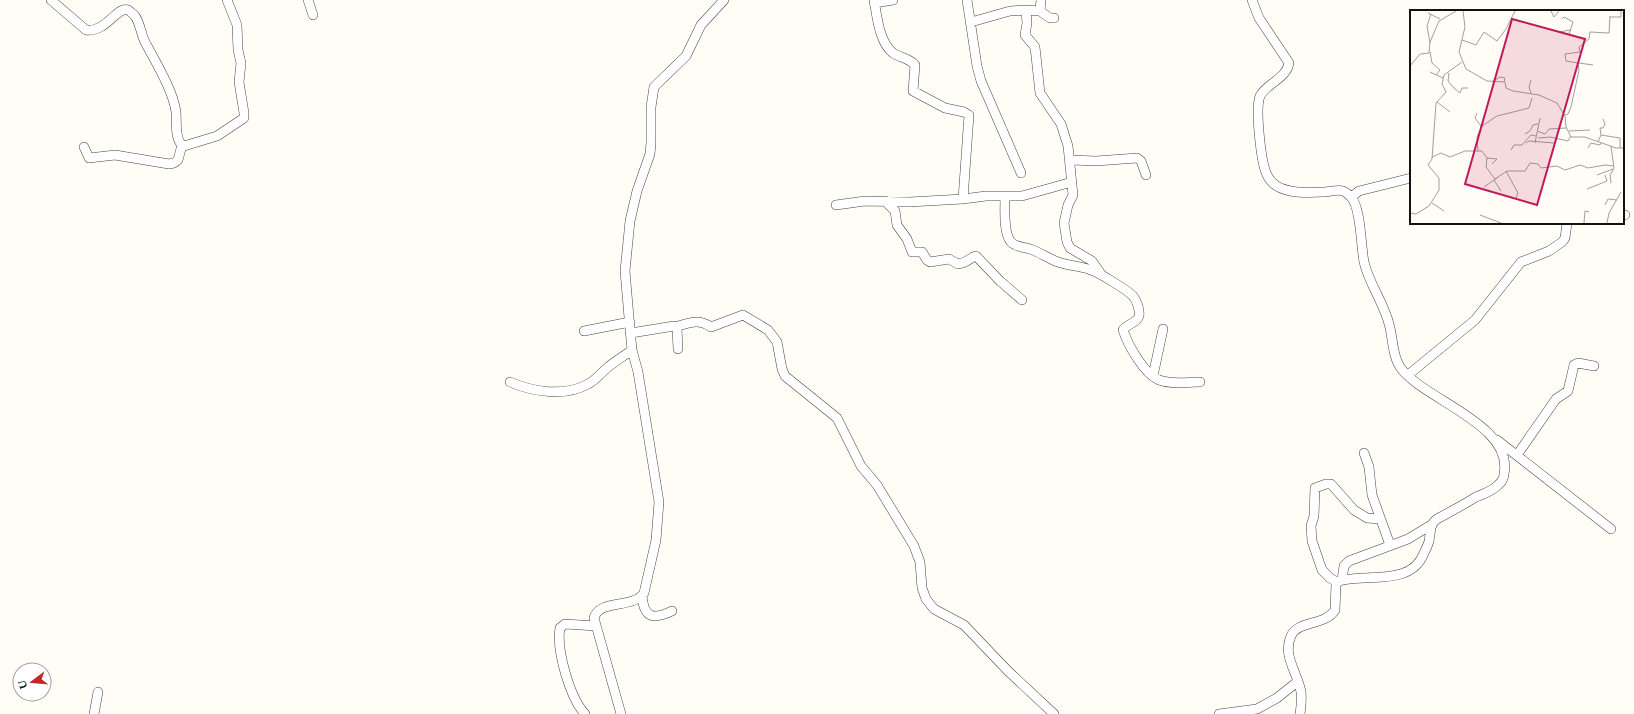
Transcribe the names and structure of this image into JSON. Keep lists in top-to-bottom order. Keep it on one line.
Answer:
{"north":"left"}
